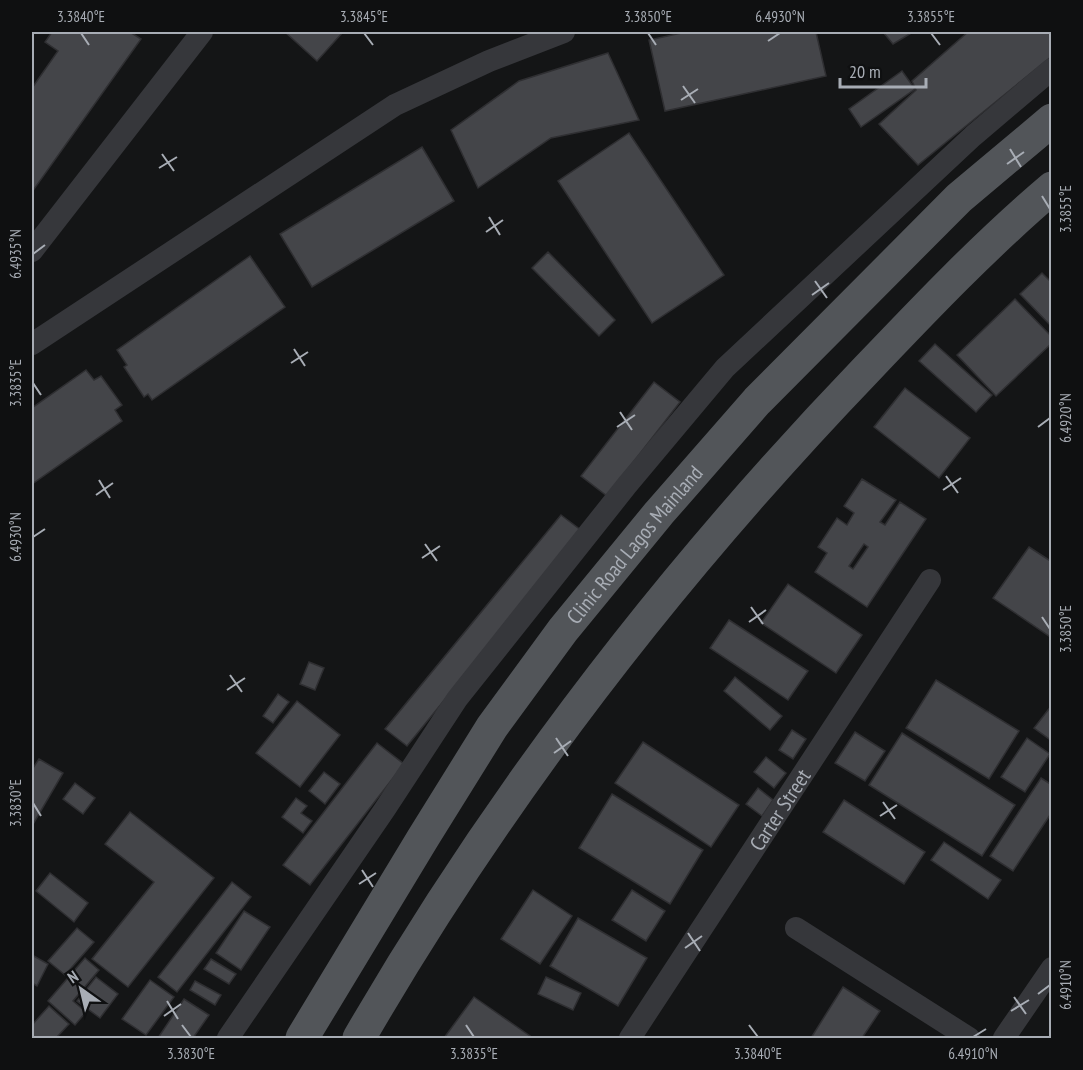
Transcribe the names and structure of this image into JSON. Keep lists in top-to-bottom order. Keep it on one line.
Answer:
{"streets":{"main road":["Clinic Road Lagos Mainland"],"street":["Carter Street"]},"scale_bar":"20 m","north":"top left","coordinates":["3.3840°E","3.3845°E","3.3850°E","6.4930°N","3.3855°E","6.4935°N","3.3835°E","6.4920°N","3.3830°E","6.4910°N"]}
